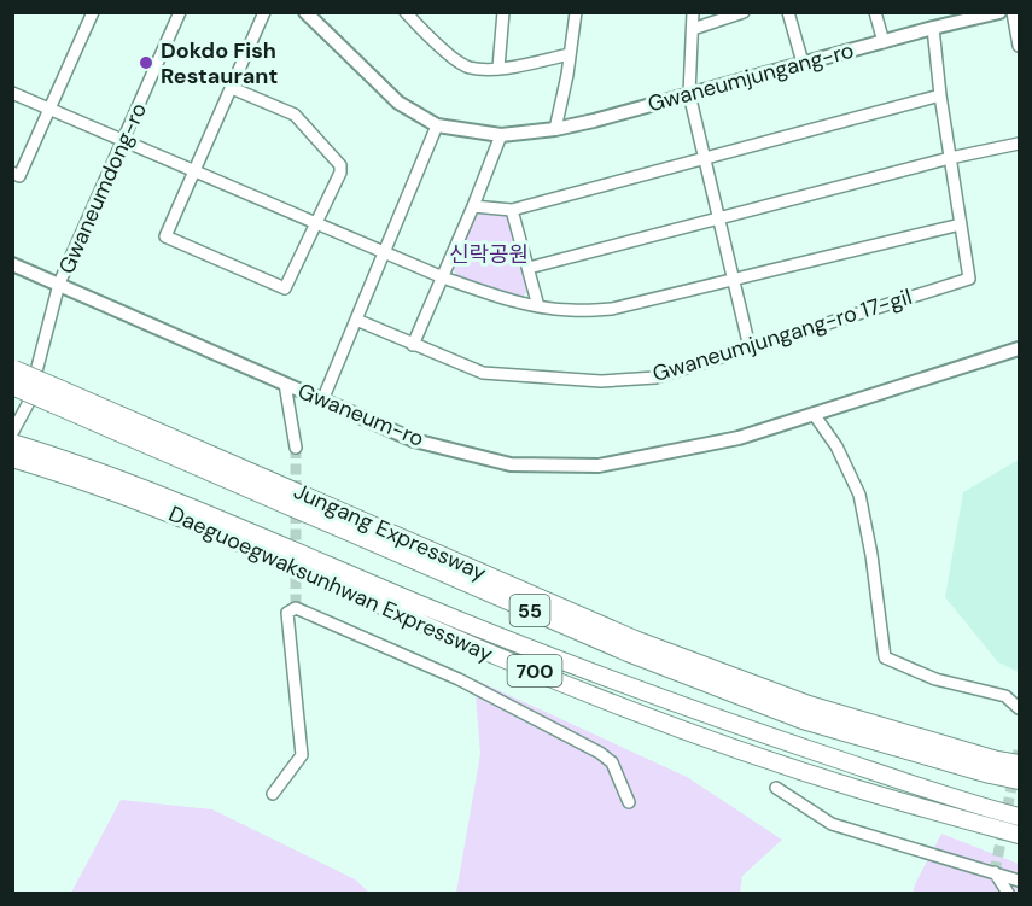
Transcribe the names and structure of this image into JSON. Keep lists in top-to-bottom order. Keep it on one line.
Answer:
{"streets":{"highway":["Jungang Expressway","Daeguoegwaksunhwan Expressway","55","700"],"main road":["Gwaneumjungang-ro","Gwaneum-ro"],"street":["Gwaneumdong-ro","Gwaneumjungang-ro 17-gil"]},"crossings":[["Gwaneumjungang-ro","Gwaneumjungang-ro 17-gil"],["Gwaneumdong-ro","Gwaneum-ro"]],"parks":["신락공원"],"places":["Dokdo Fish Restaurant"]}
